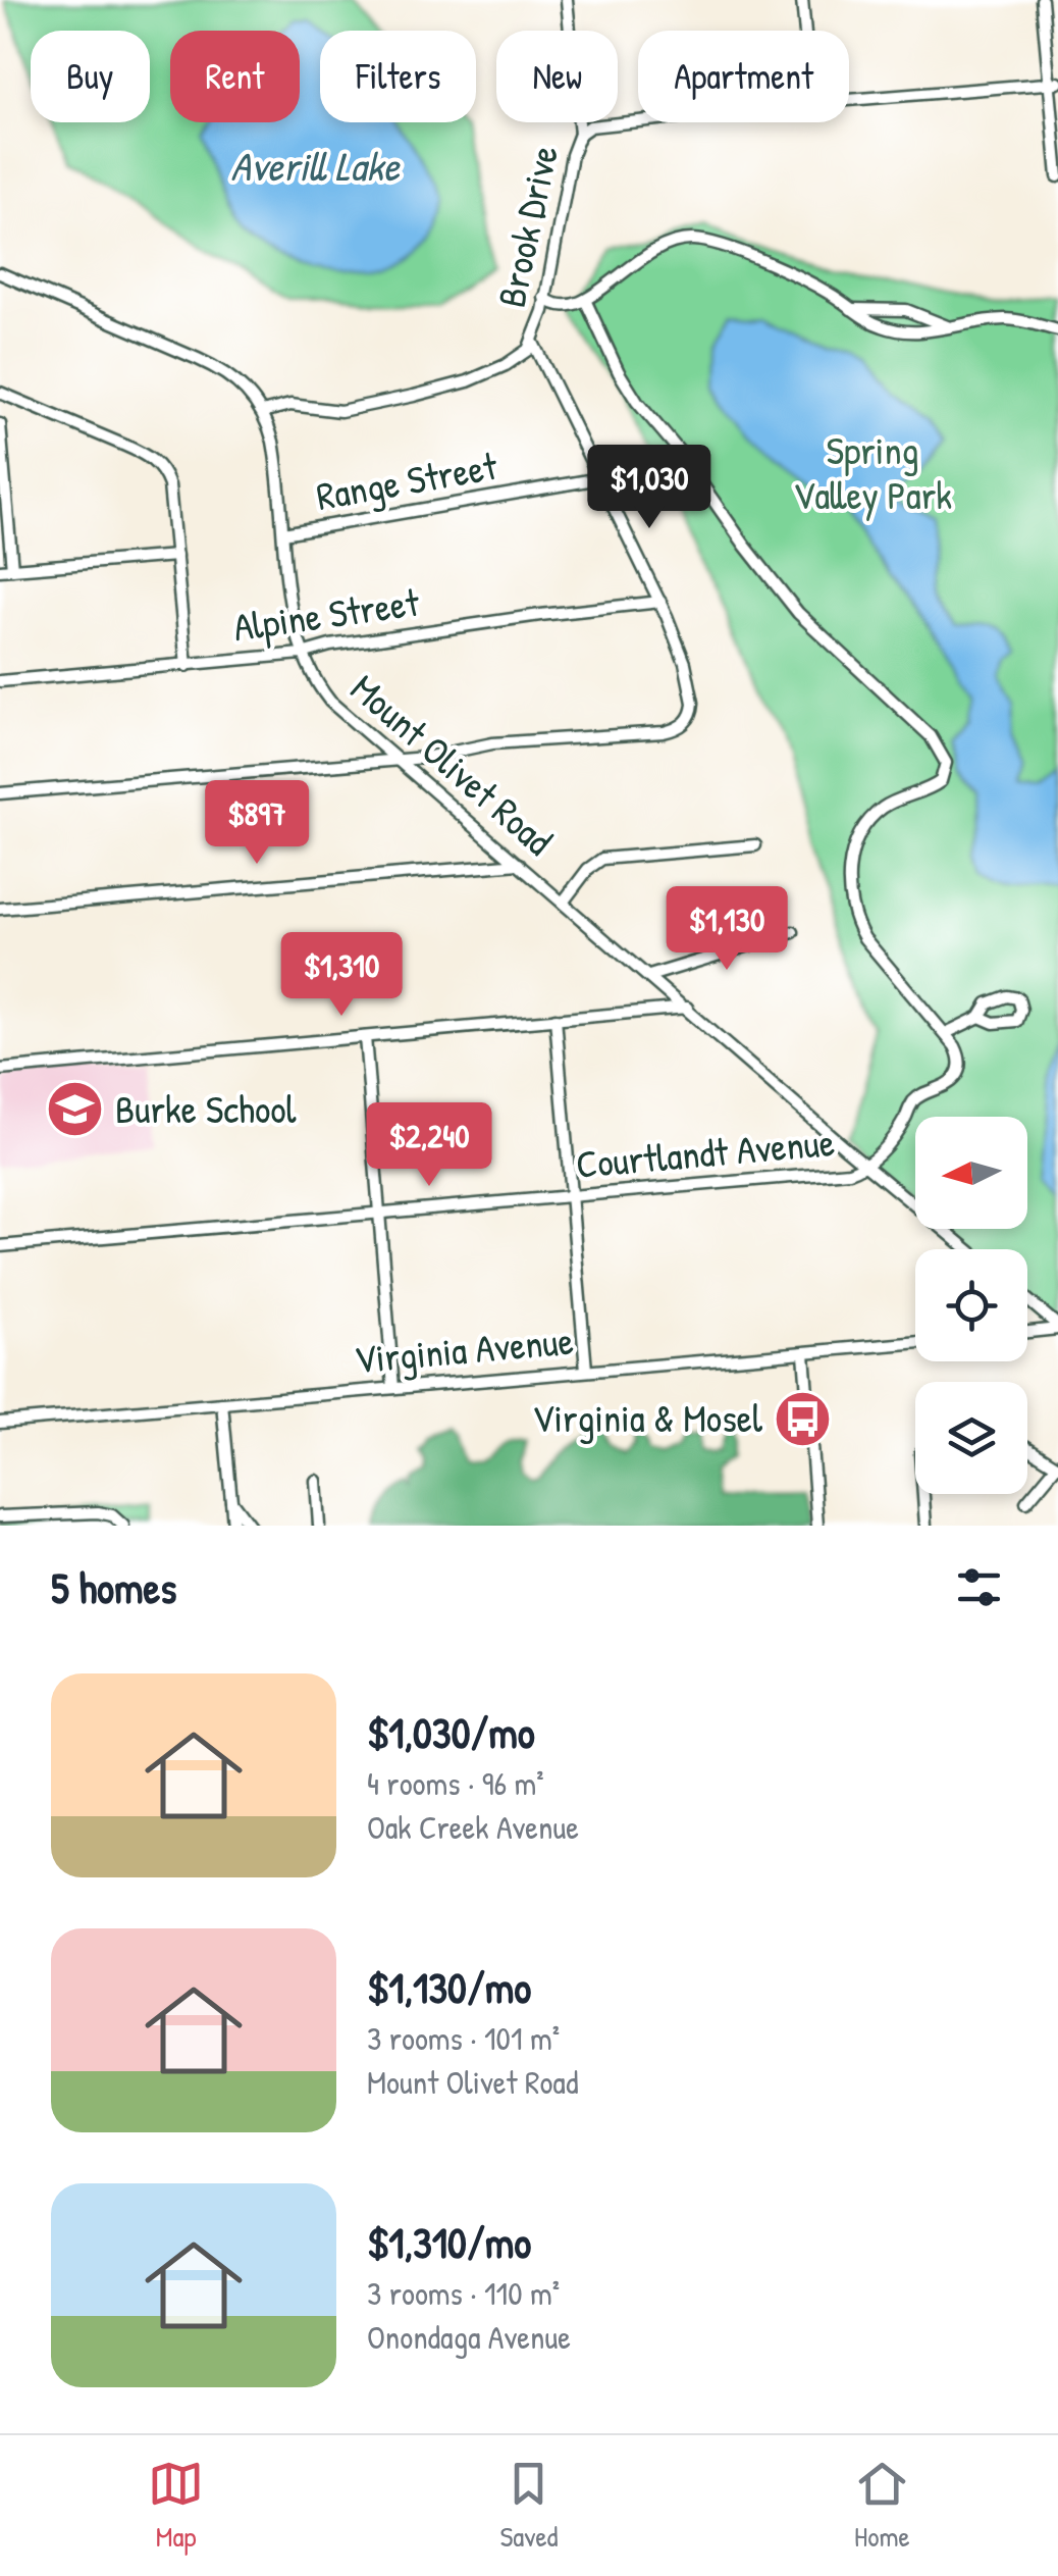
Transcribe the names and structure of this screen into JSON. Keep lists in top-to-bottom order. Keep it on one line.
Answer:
{"streets":{"street":["Brook Drive","Range Street","Alpine Street","Mount Olivet Road","Courtlandt Avenue","Virginia Avenue"]},"crossings":[["Brook Drive","Mount Olivet Road"],["Range Street","Mount Olivet Road"],["Alpine Street","Mount Olivet Road"],["Mount Olivet Road","Courtlandt Avenue"]],"water":["Averill Lake"],"parks":["Spring Valley Park"],"places":{"school or university":["Burke School"],"bus stop":["Virginia & Mosel"]},"north":"left","page":{"chip":["Buy","Rent","Filters","New","Apartment"],"price":["$1,030","$897","$1,130","$1,310","$2,240"],"heading":"5 homes","list":[{"name":"$1,030/mo","note":"4 rooms · 96 m² · Oak Creek Avenue"},{"name":"$1,130/mo","note":"3 rooms · 101 m² · Mount Olivet Road"},{"name":"$1,310/mo","note":"3 rooms · 110 m² · Onondaga Avenue"}],"tabs":["Map","Saved","Home"]}}
